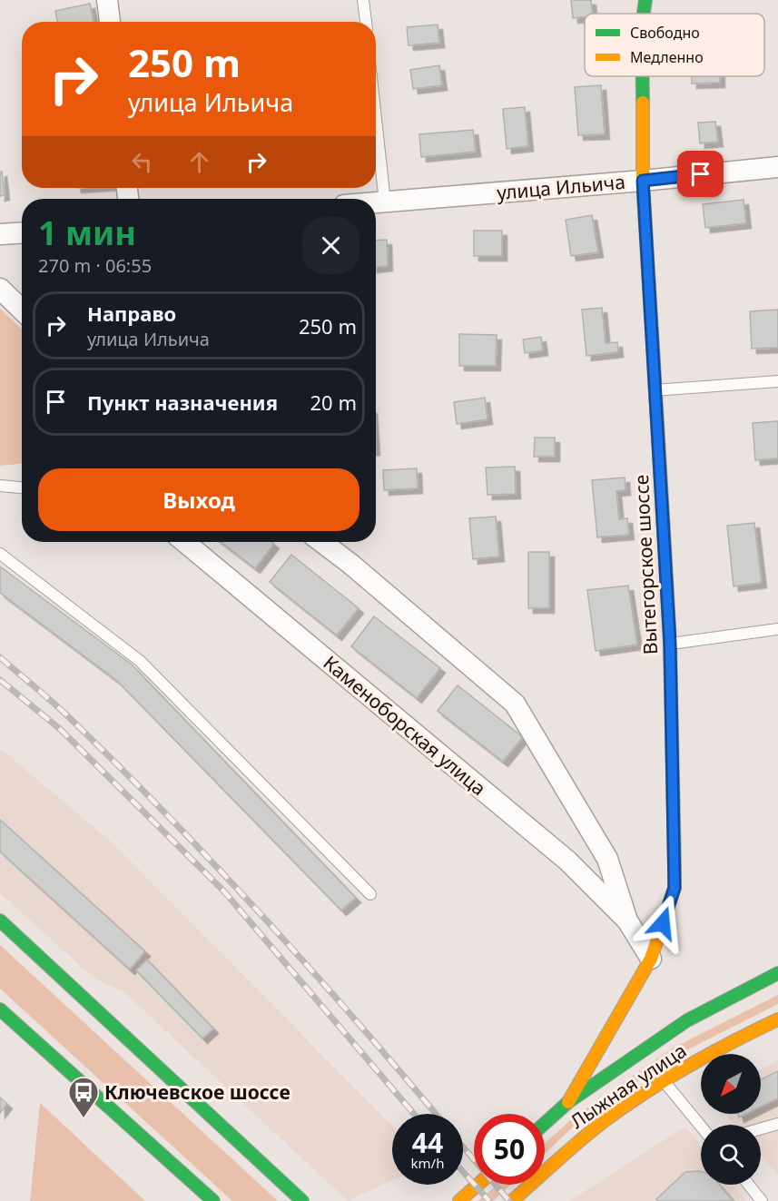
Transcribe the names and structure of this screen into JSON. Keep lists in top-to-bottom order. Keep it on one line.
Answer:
{"streets":{"main road":["Вытегорское шоссе","Лыжная улица"],"street":["улица Ильича","Каменоборская улица"]},"crossings":[["улица Ильича","Вытегорское шоссе"],["Вытегорское шоссе","Лыжная улица"]],"places":{"bus stop":["Ключевское шоссе"]},"legend":["Свободно","Медленно"],"north":"bottom left","page":{"turn":["250 m","улица Ильича"],"heading":["1 мин","270 m · 06:55"],"list":[{"name":"Направо","note":"улица Ильича","value":"250 m"},{"name":"Пункт назначения","value":"20 m"}],"buttons":"Выход","speed":"44 km/h","limit":"50"}}
